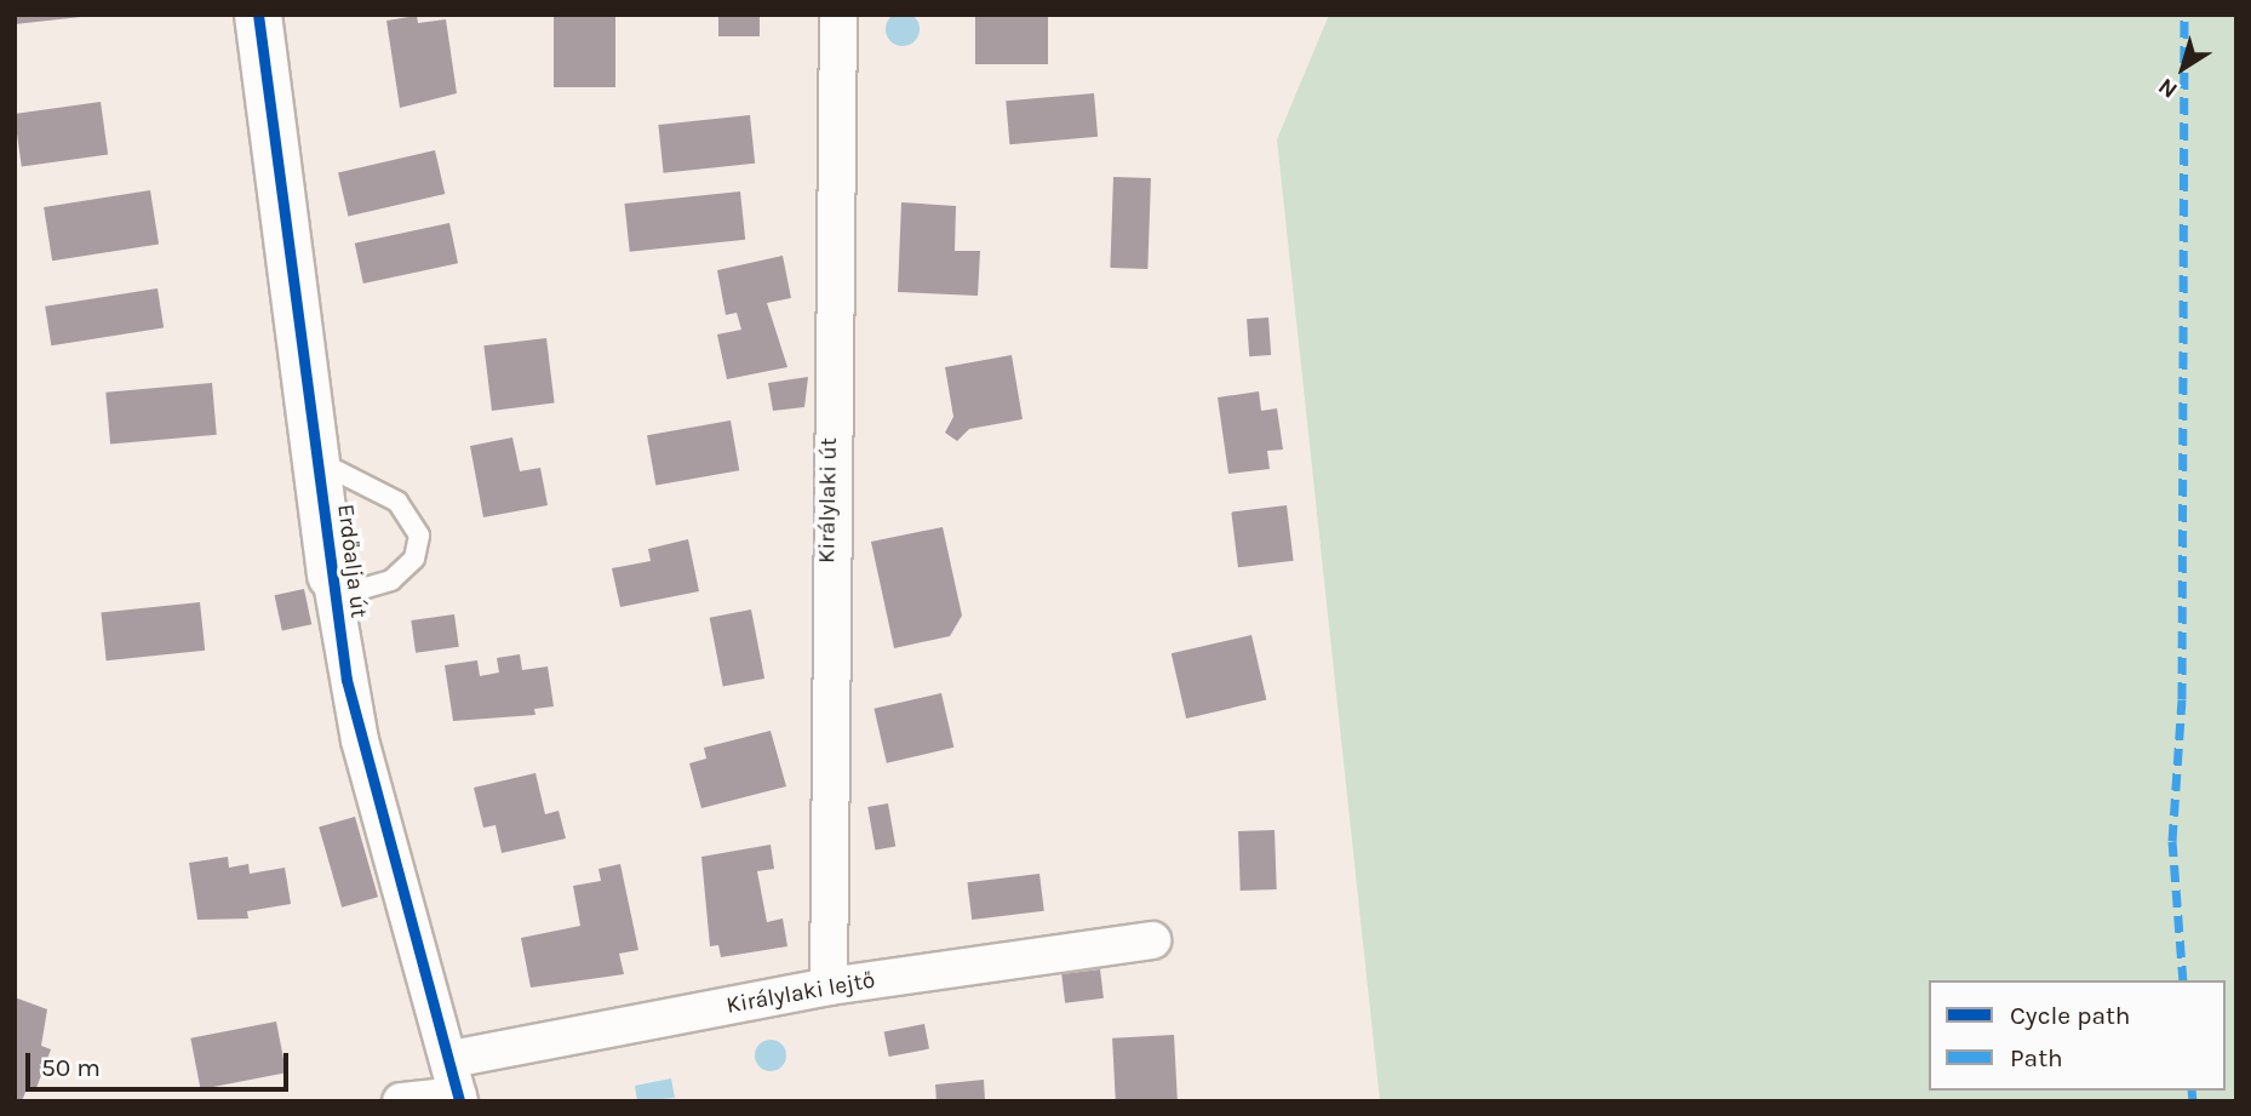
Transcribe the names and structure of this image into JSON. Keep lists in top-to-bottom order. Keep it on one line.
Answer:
{"streets":{"street":["Királylaki út","Erdőalja út","Királylaki lejtő"]},"crossings":[["Királylaki út","Királylaki lejtő"],["Erdőalja út","Királylaki lejtő"]],"legend":["Cycle path","Path"],"scale_bar":"50 m","north":"bottom left"}
